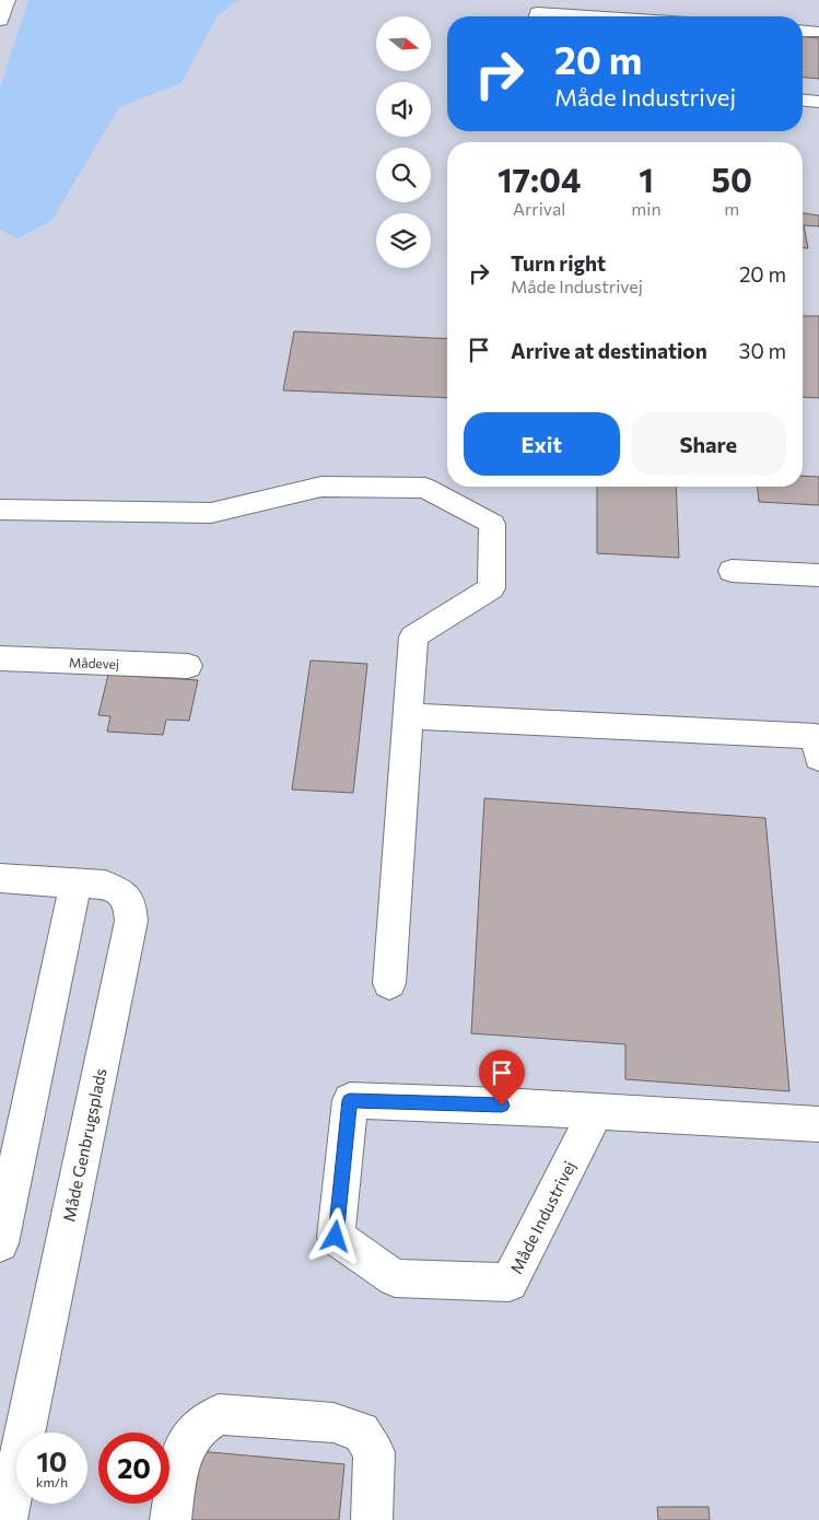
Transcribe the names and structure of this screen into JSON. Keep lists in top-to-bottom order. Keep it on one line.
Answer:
{"streets":{"street":["Mådevej","Måde Genbrugsplads","Måde Industrivej"]},"north":"right","page":{"turn":["20 m","Måde Industrivej"],"eta":["17:04","Arrival","1","min","50","m"],"list":[{"name":"Turn right","note":"Måde Industrivej","value":"20 m"},{"name":"Arrive at destination","value":"30 m"}],"buttons":["Exit","Share"],"speed":"10 km/h","limit":"20"}}
